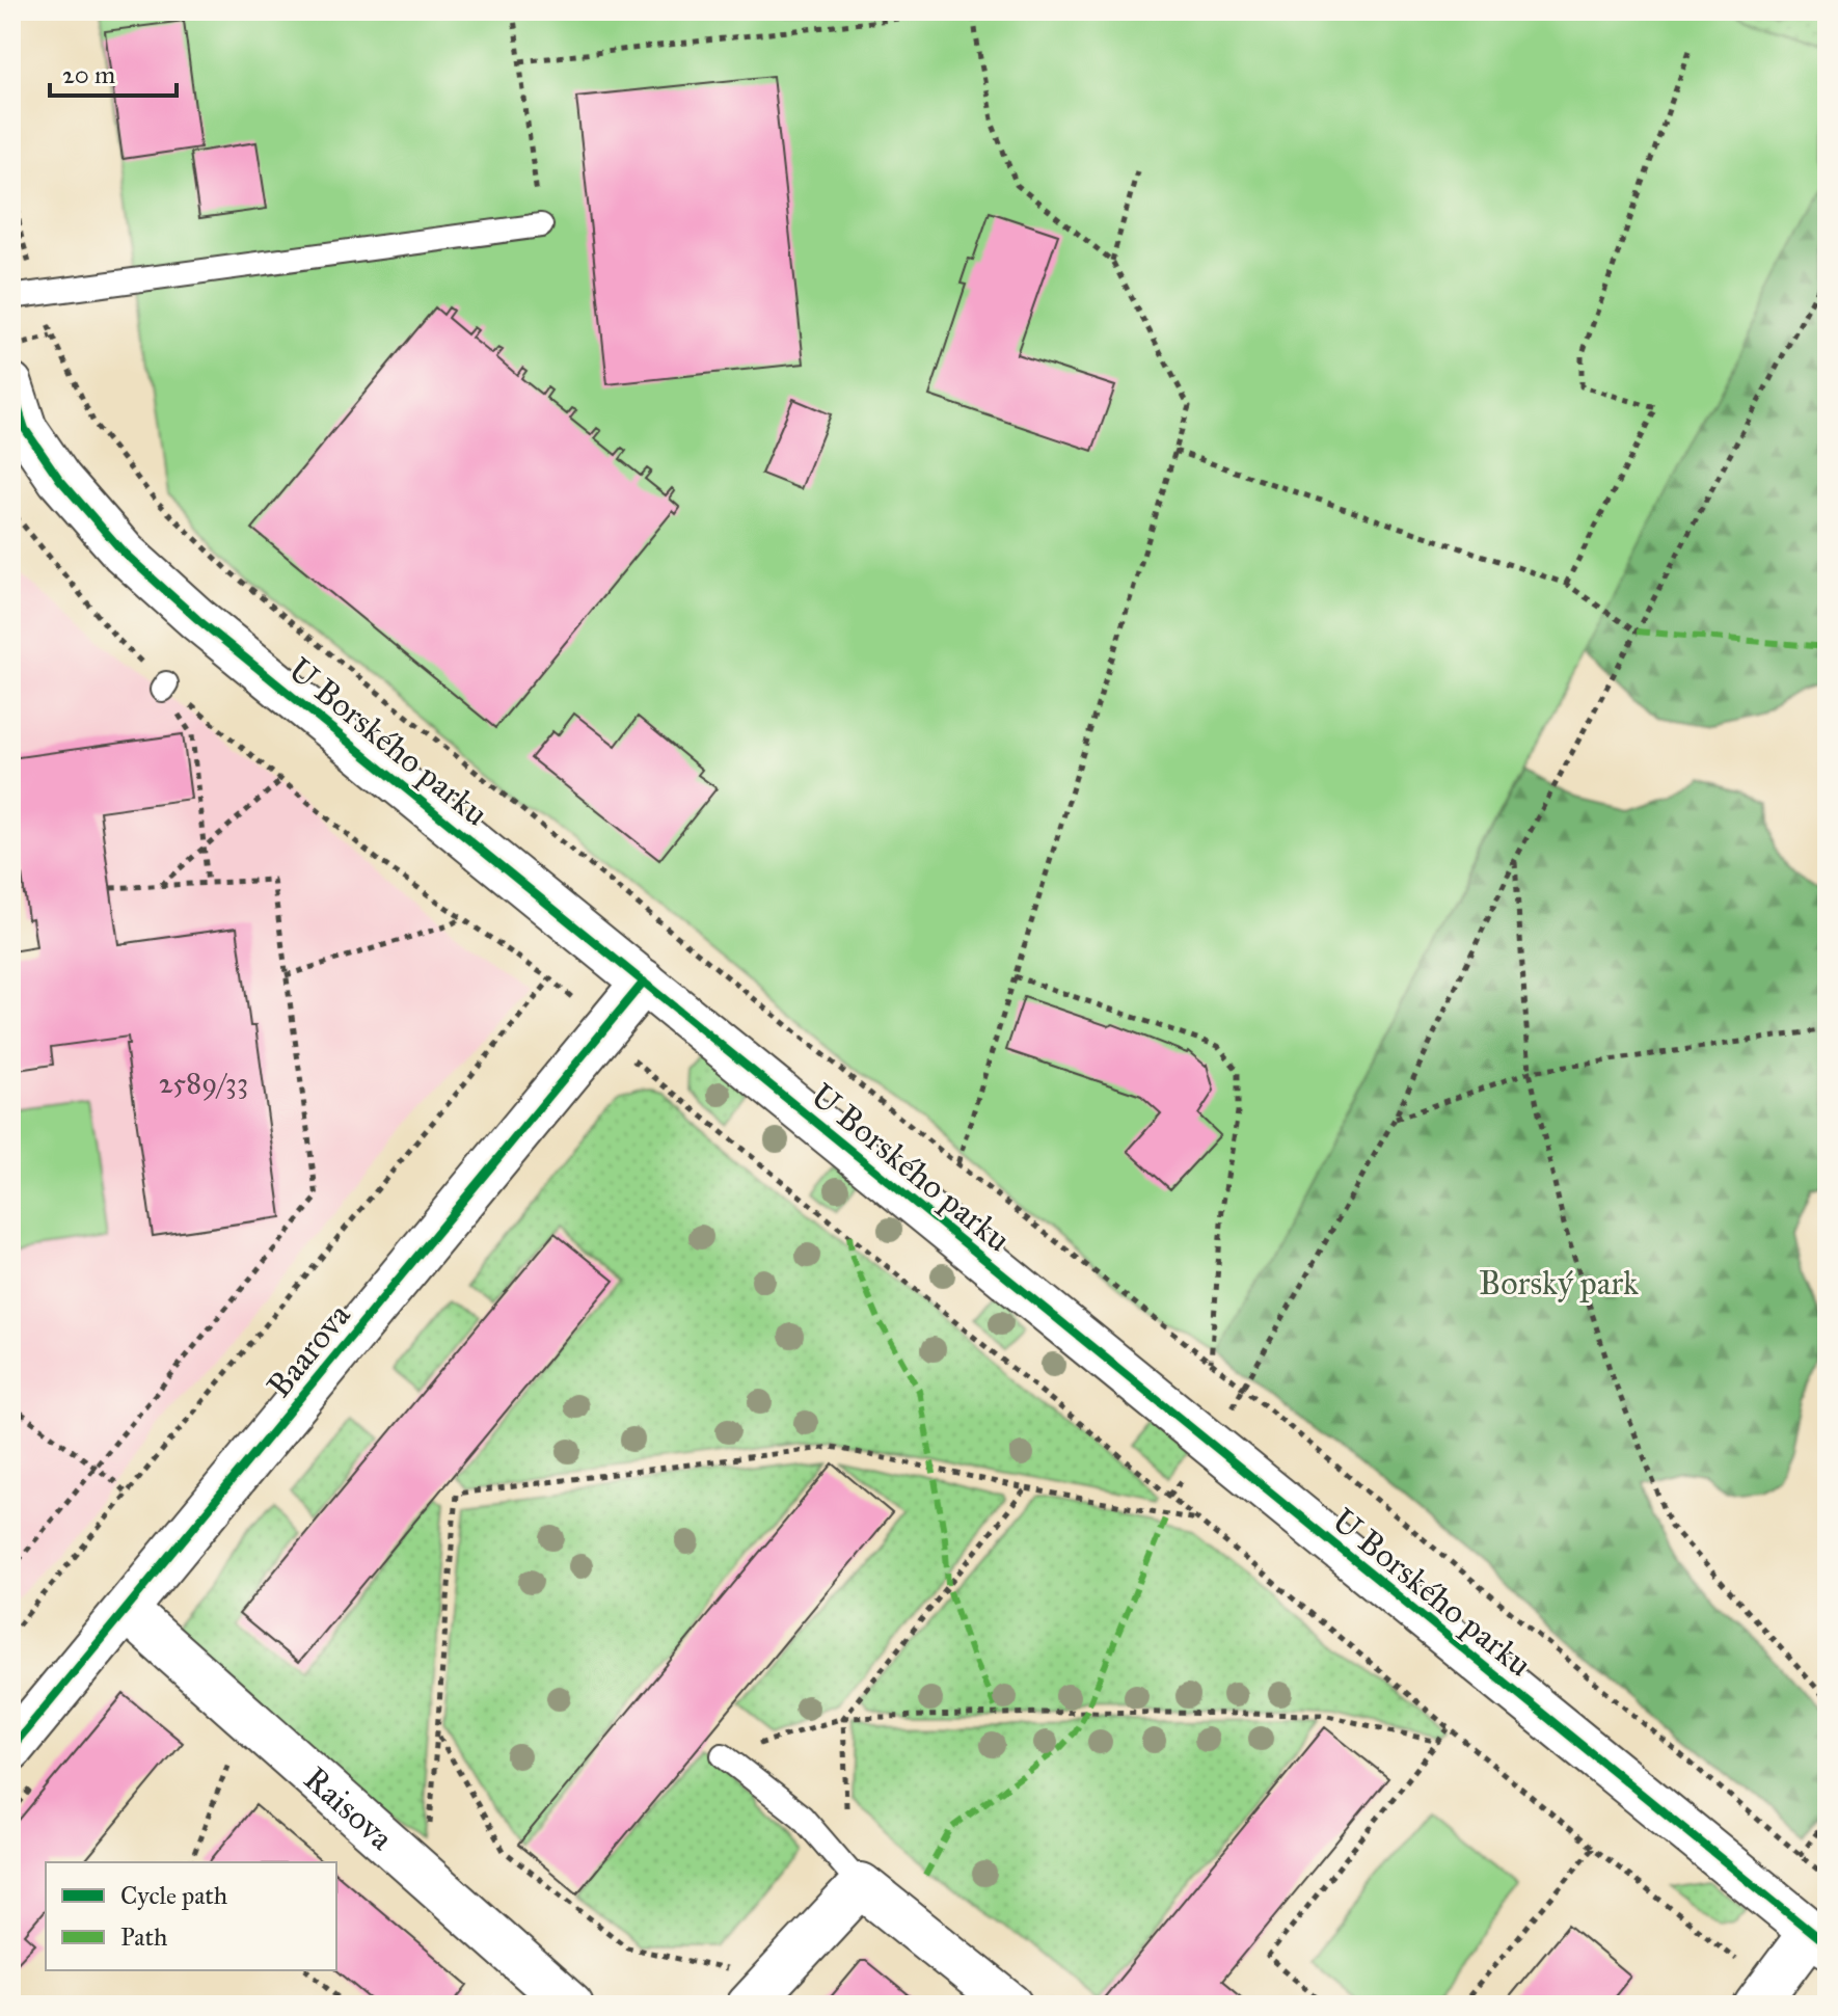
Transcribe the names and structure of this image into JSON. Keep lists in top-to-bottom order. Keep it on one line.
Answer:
{"streets":{"street":["U Borského parku","Baarova","Raisova"]},"crossings":[["U Borského parku","Baarova"],["Baarova","Raisova"]],"parks":["Borský park"],"house_numbers":["2589/33"],"legend":["Cycle path","Path"],"scale_bar":"20 m"}
